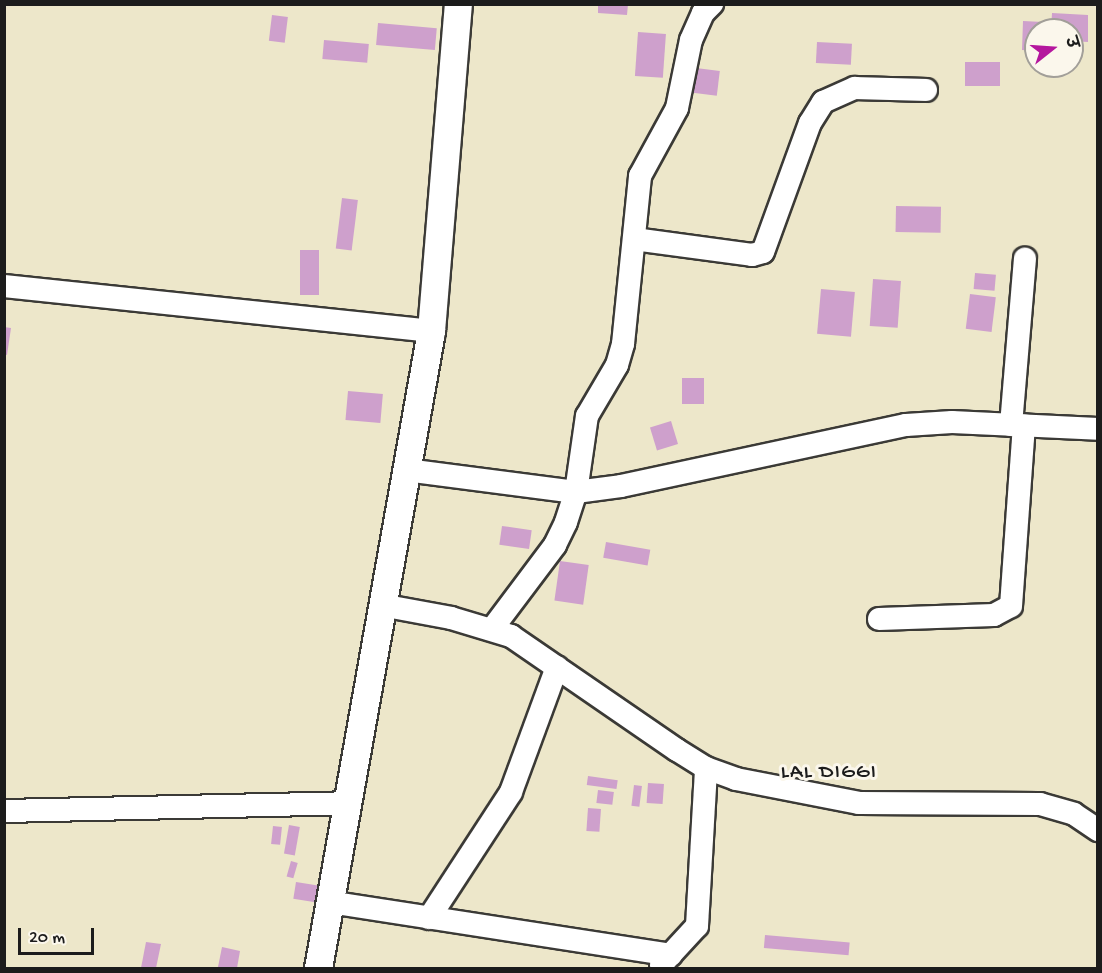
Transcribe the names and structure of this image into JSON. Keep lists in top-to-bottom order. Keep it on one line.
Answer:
{"districts":["LAL DIGGI"],"scale_bar":"20 m","north":"right"}
